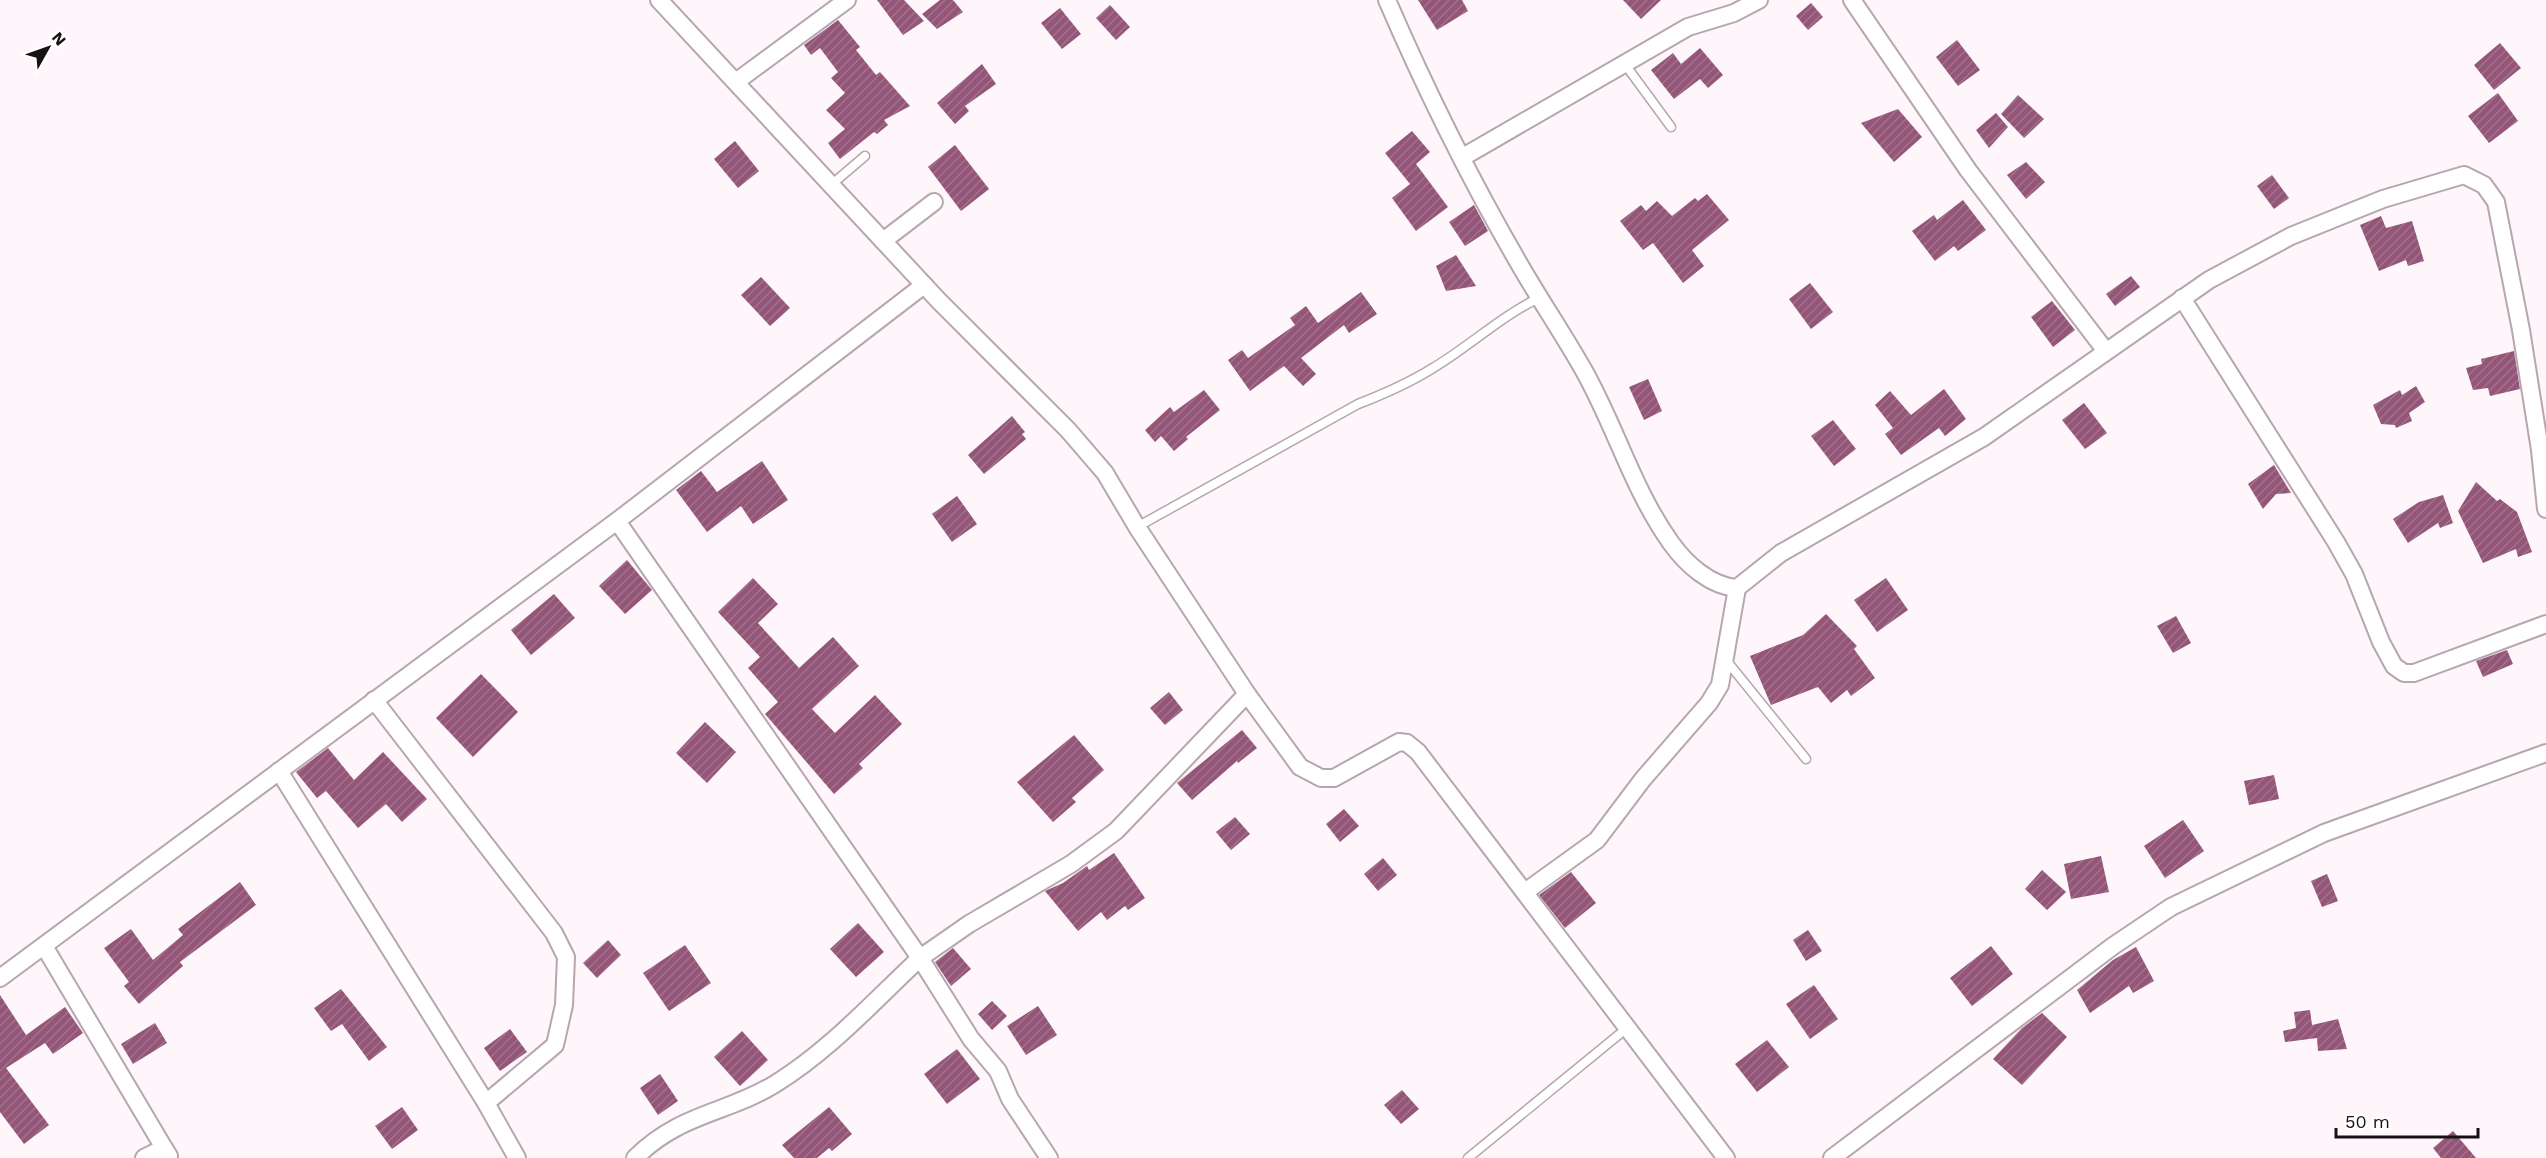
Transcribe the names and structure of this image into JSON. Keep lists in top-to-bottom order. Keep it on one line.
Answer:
{"scale_bar":"50 m","north":"top right"}
